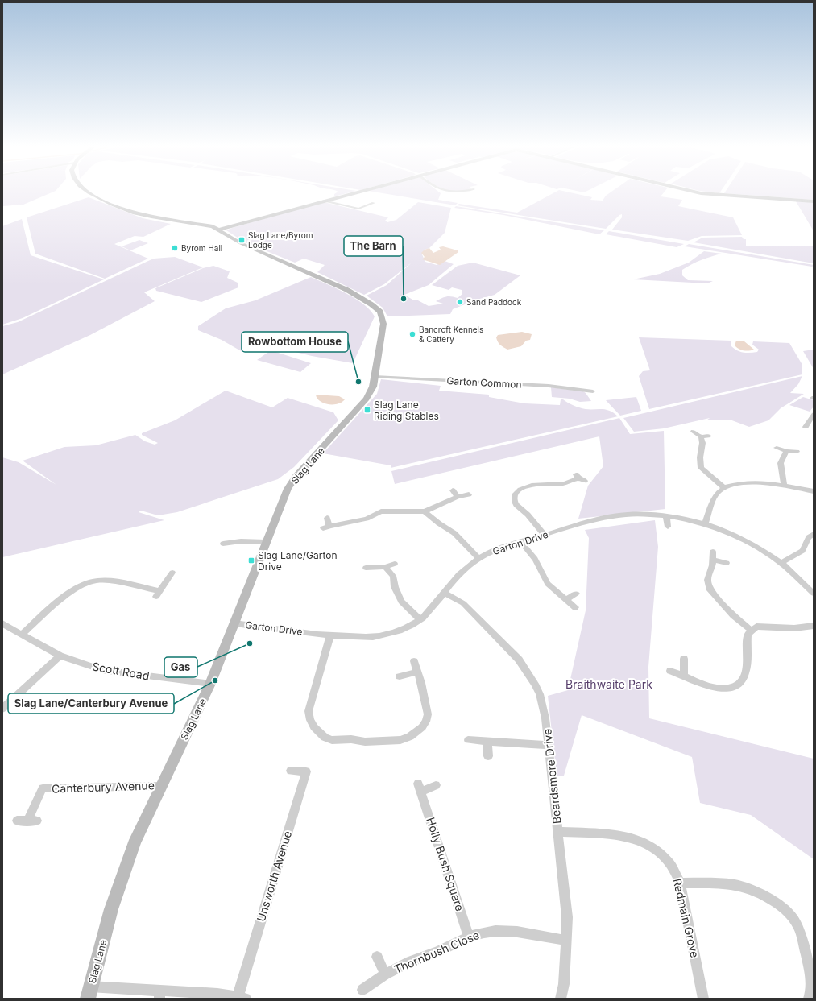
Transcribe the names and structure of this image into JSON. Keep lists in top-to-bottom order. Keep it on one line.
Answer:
{"streets":{"street":["Garton Common","Slag Lane","Garton Drive","Scott Road","Beardsmore Drive","Canterbury Avenue","Holly Bush Square","Unsworth Avenue","Redmain Grove","Thornbush Close"]},"crossings":[["Garton Common","Slag Lane"],["Slag Lane","Garton Drive"],["Slag Lane","Scott Road"],["Slag Lane","Canterbury Avenue"],["Garton Drive","Beardsmore Drive"],["Beardsmore Drive","Redmain Grove"],["Beardsmore Drive","Thornbush Close"],["Holly Bush Square","Thornbush Close"]],"parks":["Braithwaite Park"],"places":{"transit":["Slag Lane/Byrom Lodge","Slag Lane Riding Stables","Slag Lane/Garton Drive"],"other":["Byrom Hall","The Barn","Sand Paddock","Bancroft Kennels & Cattery","Rowbottom House","Gas","Slag Lane/Canterbury Avenue"]}}
